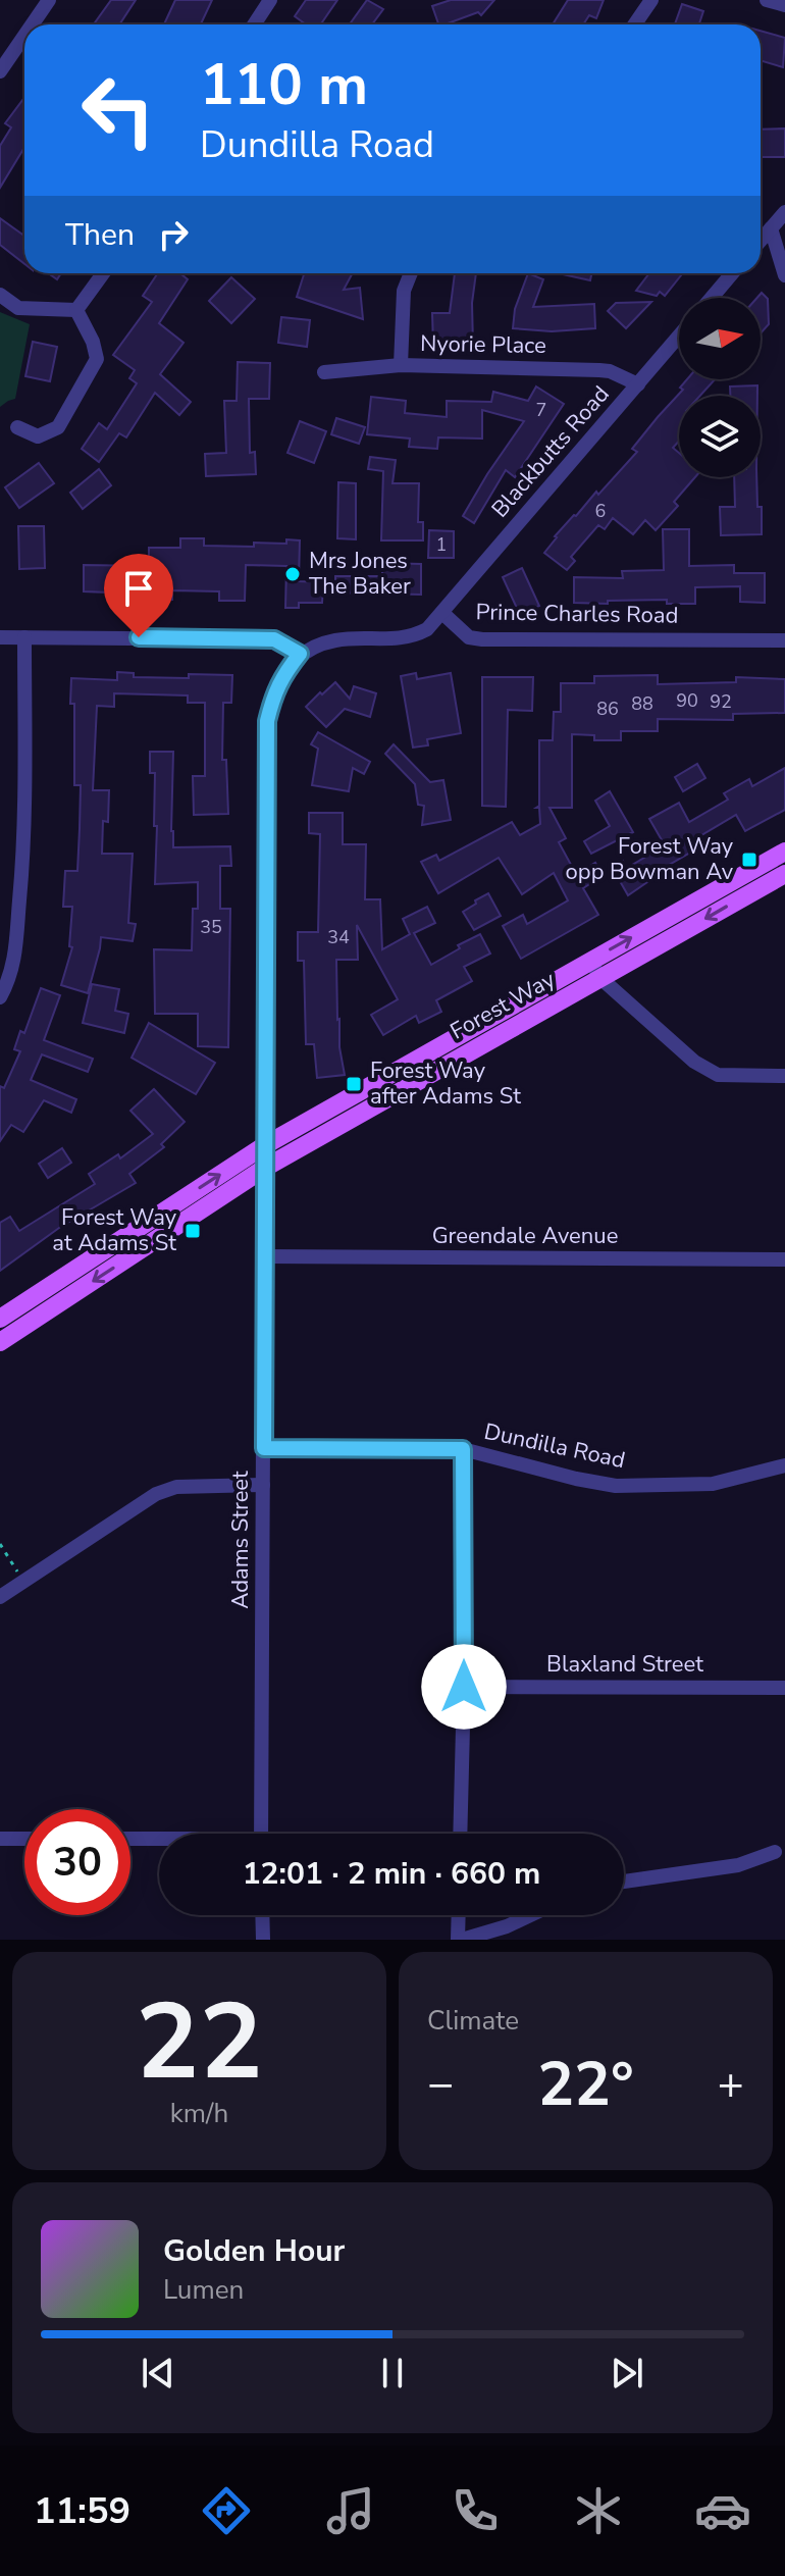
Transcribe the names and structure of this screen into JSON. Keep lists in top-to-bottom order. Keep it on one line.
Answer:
{"streets":{"main road":["Forest Way"],"street":["Nyorie Place","Blackbutts Road","Prince Charles Road","Greendale Avenue","Dundilla Road","Adams Street","Blaxland Street"]},"crossings":[["Nyorie Place","Blackbutts Road"],["Blackbutts Road","Prince Charles Road"],["Prince Charles Road","Adams Street"],["Forest Way","Adams Street"],["Greendale Avenue","Adams Street"],["Dundilla Road","Adams Street"]],"places":{"other":["Mrs Jones The Baker"],"transit":["Forest Way opp Bowman Av","Forest Way after Adams St","Forest Way at Adams St"]},"house_numbers":["7","6","1","90","92","88","86","35","34"],"north":"right","page":{"turn":["110 m","Dundilla Road"],"then":"Then","limit":"30","trip":"12:01 · 2 min · 660 m","tile":[["22","km/h"],"Climate"],"heat":["−","22°","+"],"song":["Golden Hour","Lumen"],"tabs":"11:59"}}
